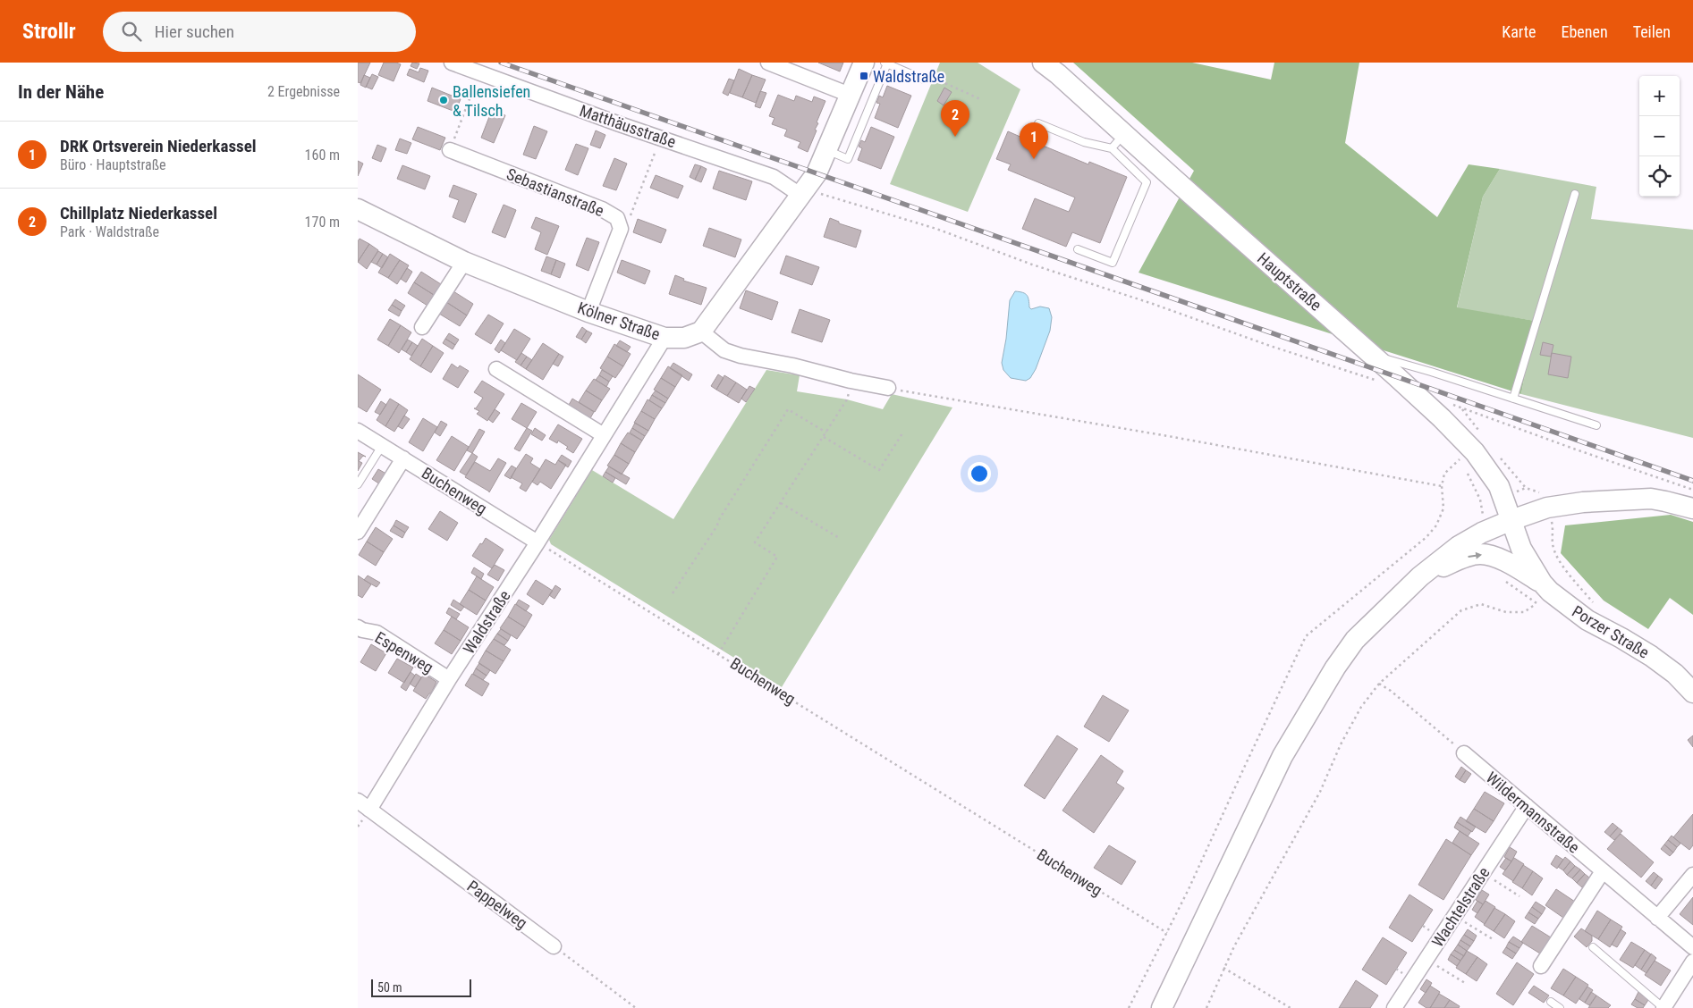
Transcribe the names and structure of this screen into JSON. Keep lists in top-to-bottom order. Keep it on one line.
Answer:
{"streets":{"street":["Matthäusstraße","Sebastianstraße","Hauptstraße","Kölner Straße","Buchenweg","Waldstraße","Porzer Straße","Espenweg","Wildermannstraße","Pappelweg","Wachtelstraße"]},"crossings":[["Sebastianstraße","Kölner Straße"],["Hauptstraße","Porzer Straße"],["Kölner Straße","Waldstraße"],["Buchenweg","Waldstraße"],["Waldstraße","Espenweg"],["Waldstraße","Pappelweg"],["Wildermannstraße","Wachtelstraße"]],"places":{"transit":["Waldstraße"],"other":["Ballensiefen & Tilsch"]},"scale_bar":"50 m","page":{"header":"Strollr","search":"Hier suchen","nav":["Karte","Ebenen","Teilen"],"heading":["In der Nähe","2 Ergebnisse"],"map_buttons":["+","−"],"pins":["2","1"],"list":[{"mark":"1","name":"DRK Ortsverein Niederkassel","note":"Büro · Hauptstraße","value":"160 m"},{"mark":"2","name":"Chillplatz Niederkassel","note":"Park · Waldstraße","value":"170 m"}],"scale":"50 m"}}
